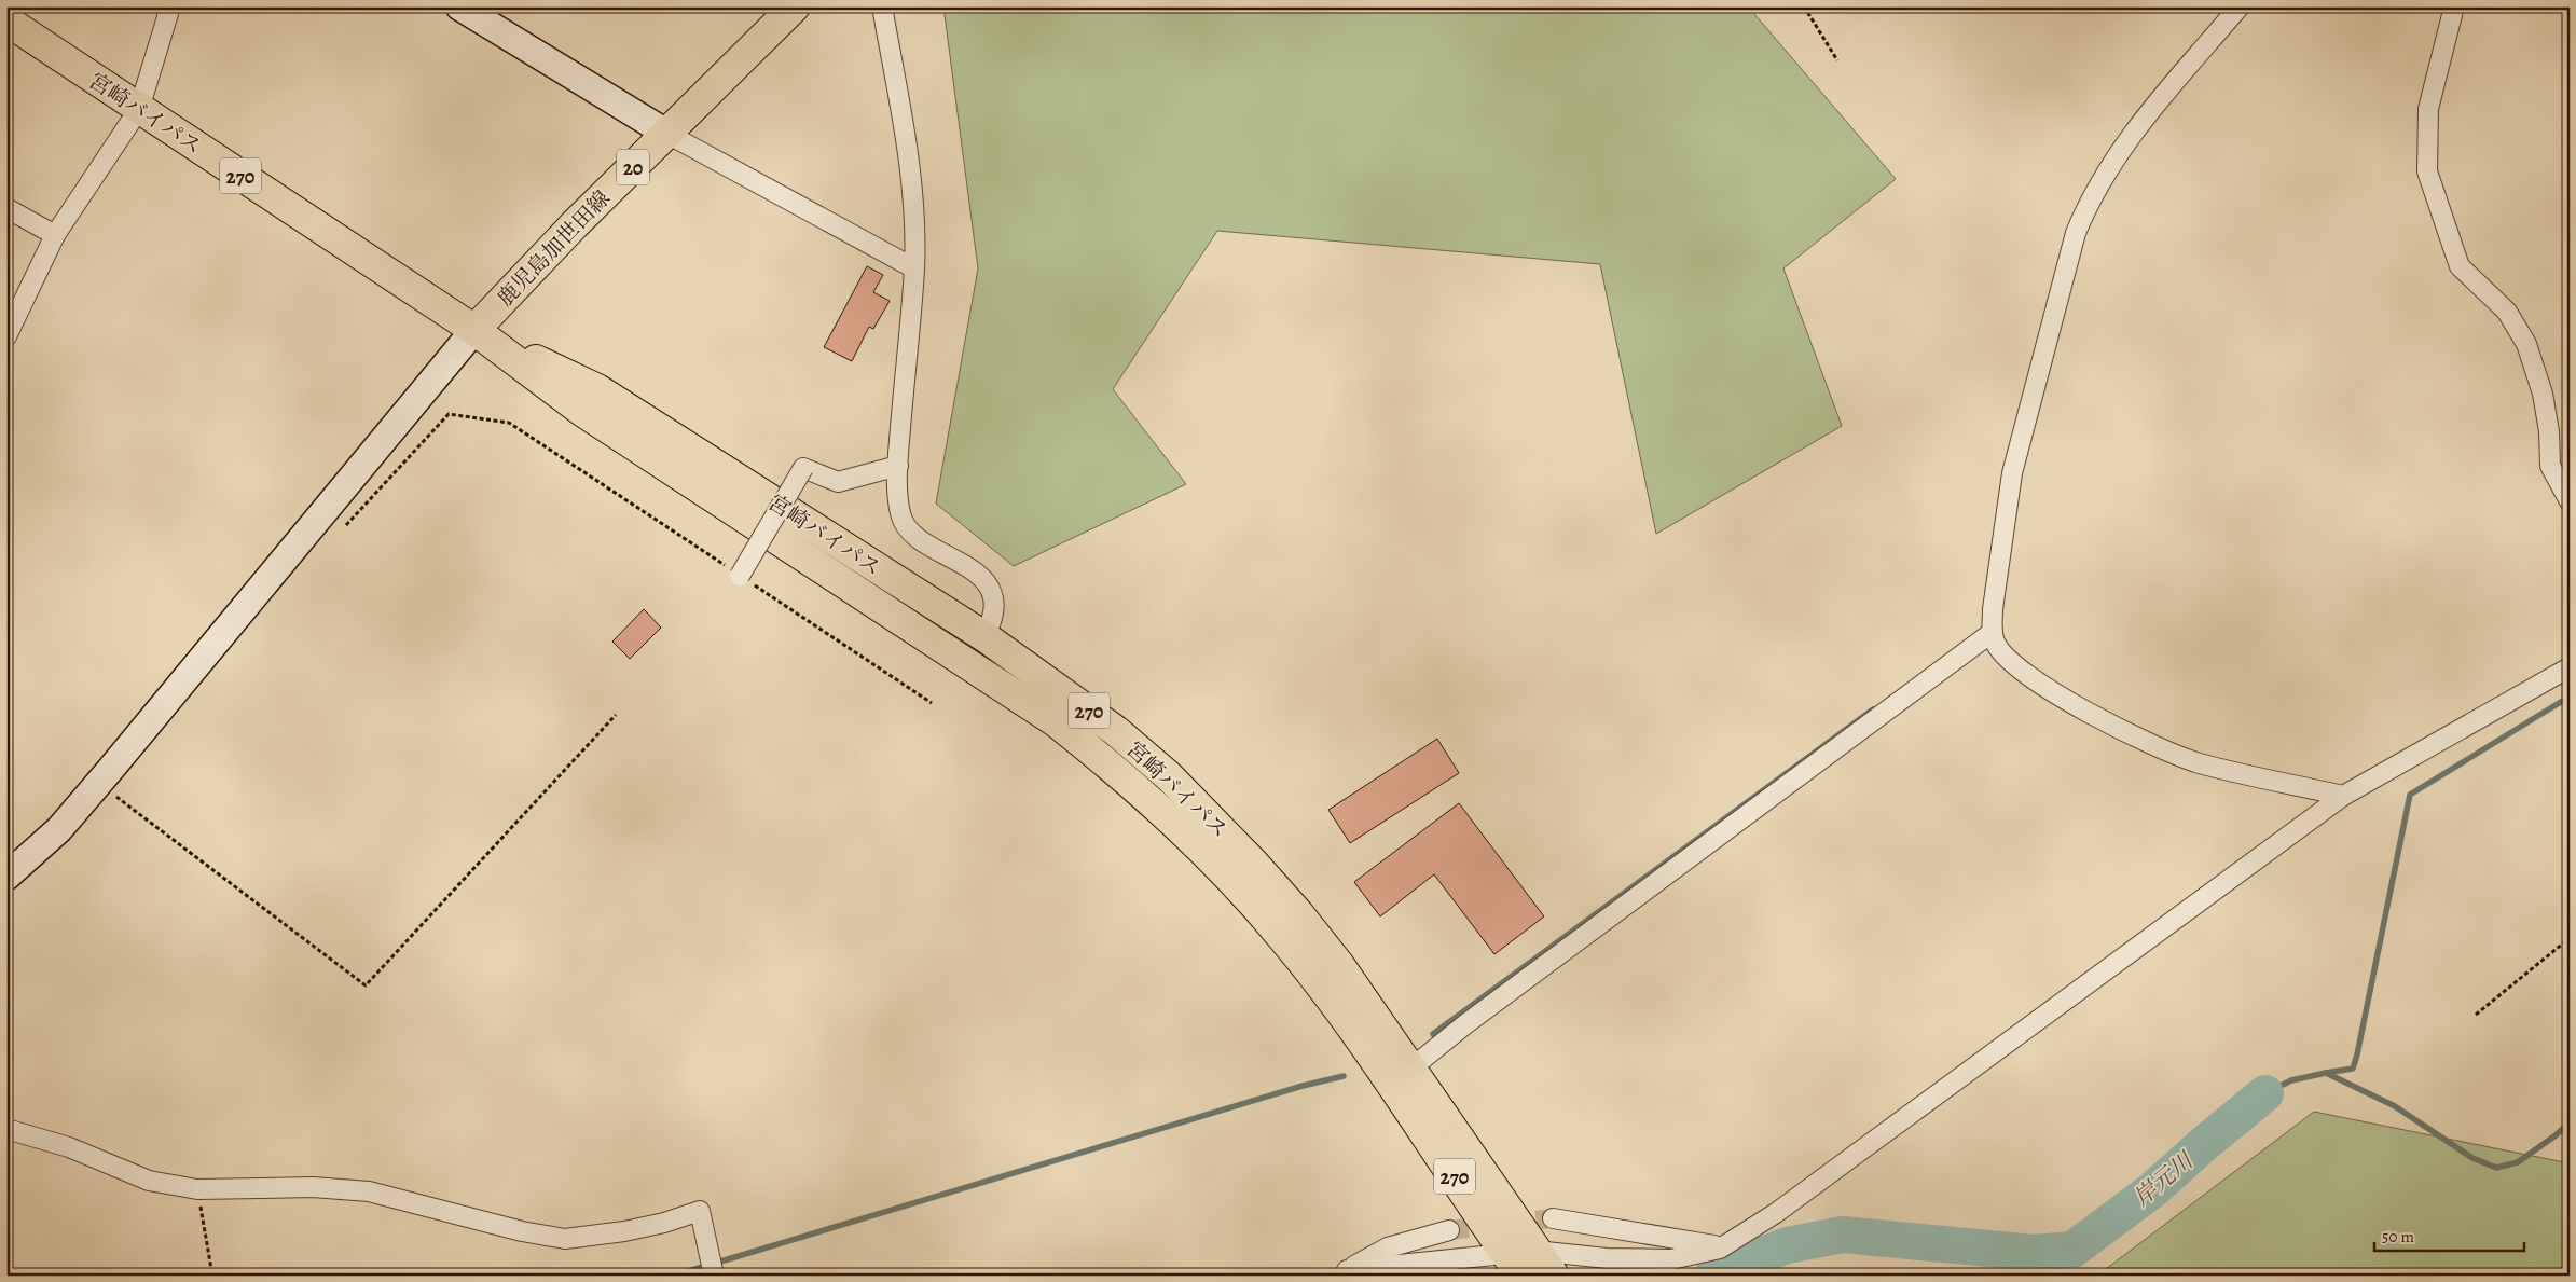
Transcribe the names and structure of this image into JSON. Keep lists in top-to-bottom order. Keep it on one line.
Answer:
{"streets":{"main road":["宮崎バイパス","20","270","鹿児島加世田線"]},"crossings":[["宮崎バイパス","鹿児島加世田線"]],"water":["岸元川"],"scale_bar":"50 m"}
